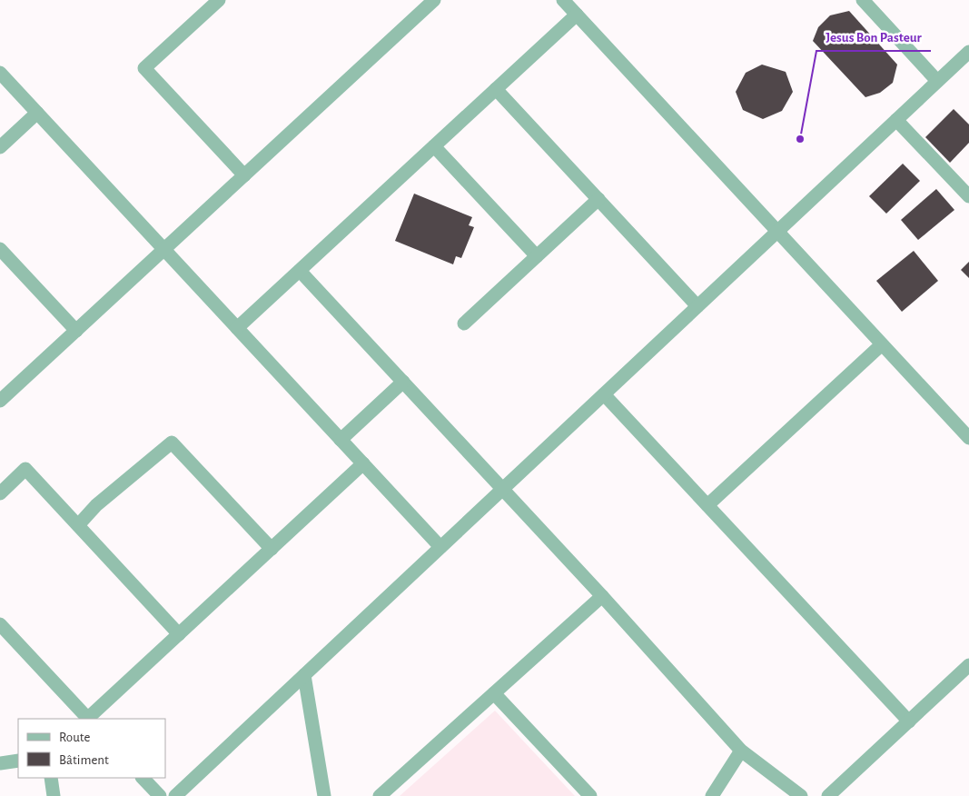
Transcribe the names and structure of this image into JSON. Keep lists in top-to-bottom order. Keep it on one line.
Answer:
{"places":["Jesus Bon Pasteur"],"legend":["Route","Bâtiment"]}
